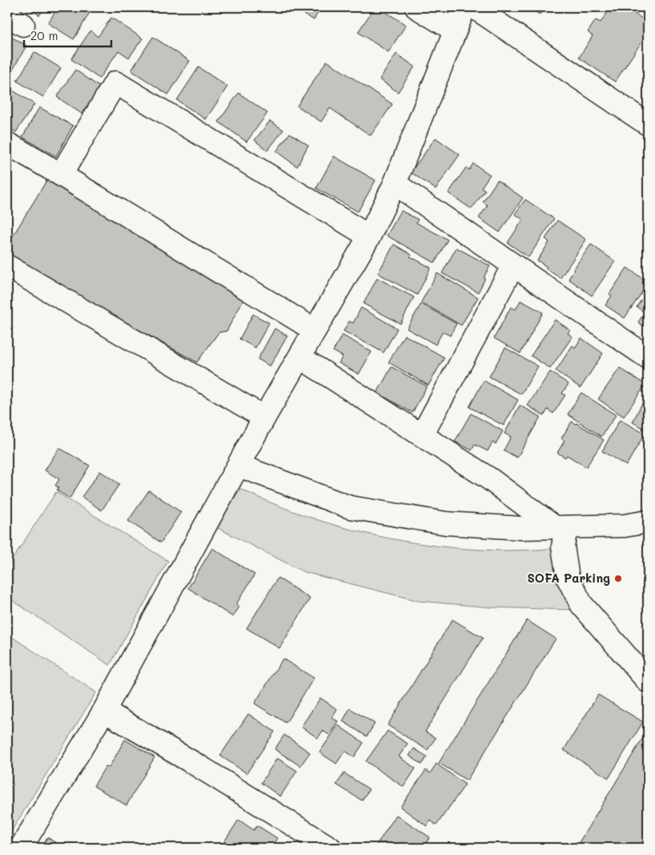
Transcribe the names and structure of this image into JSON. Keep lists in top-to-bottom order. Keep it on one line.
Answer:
{"places":["SOFA Parking"],"scale_bar":"20 m"}
